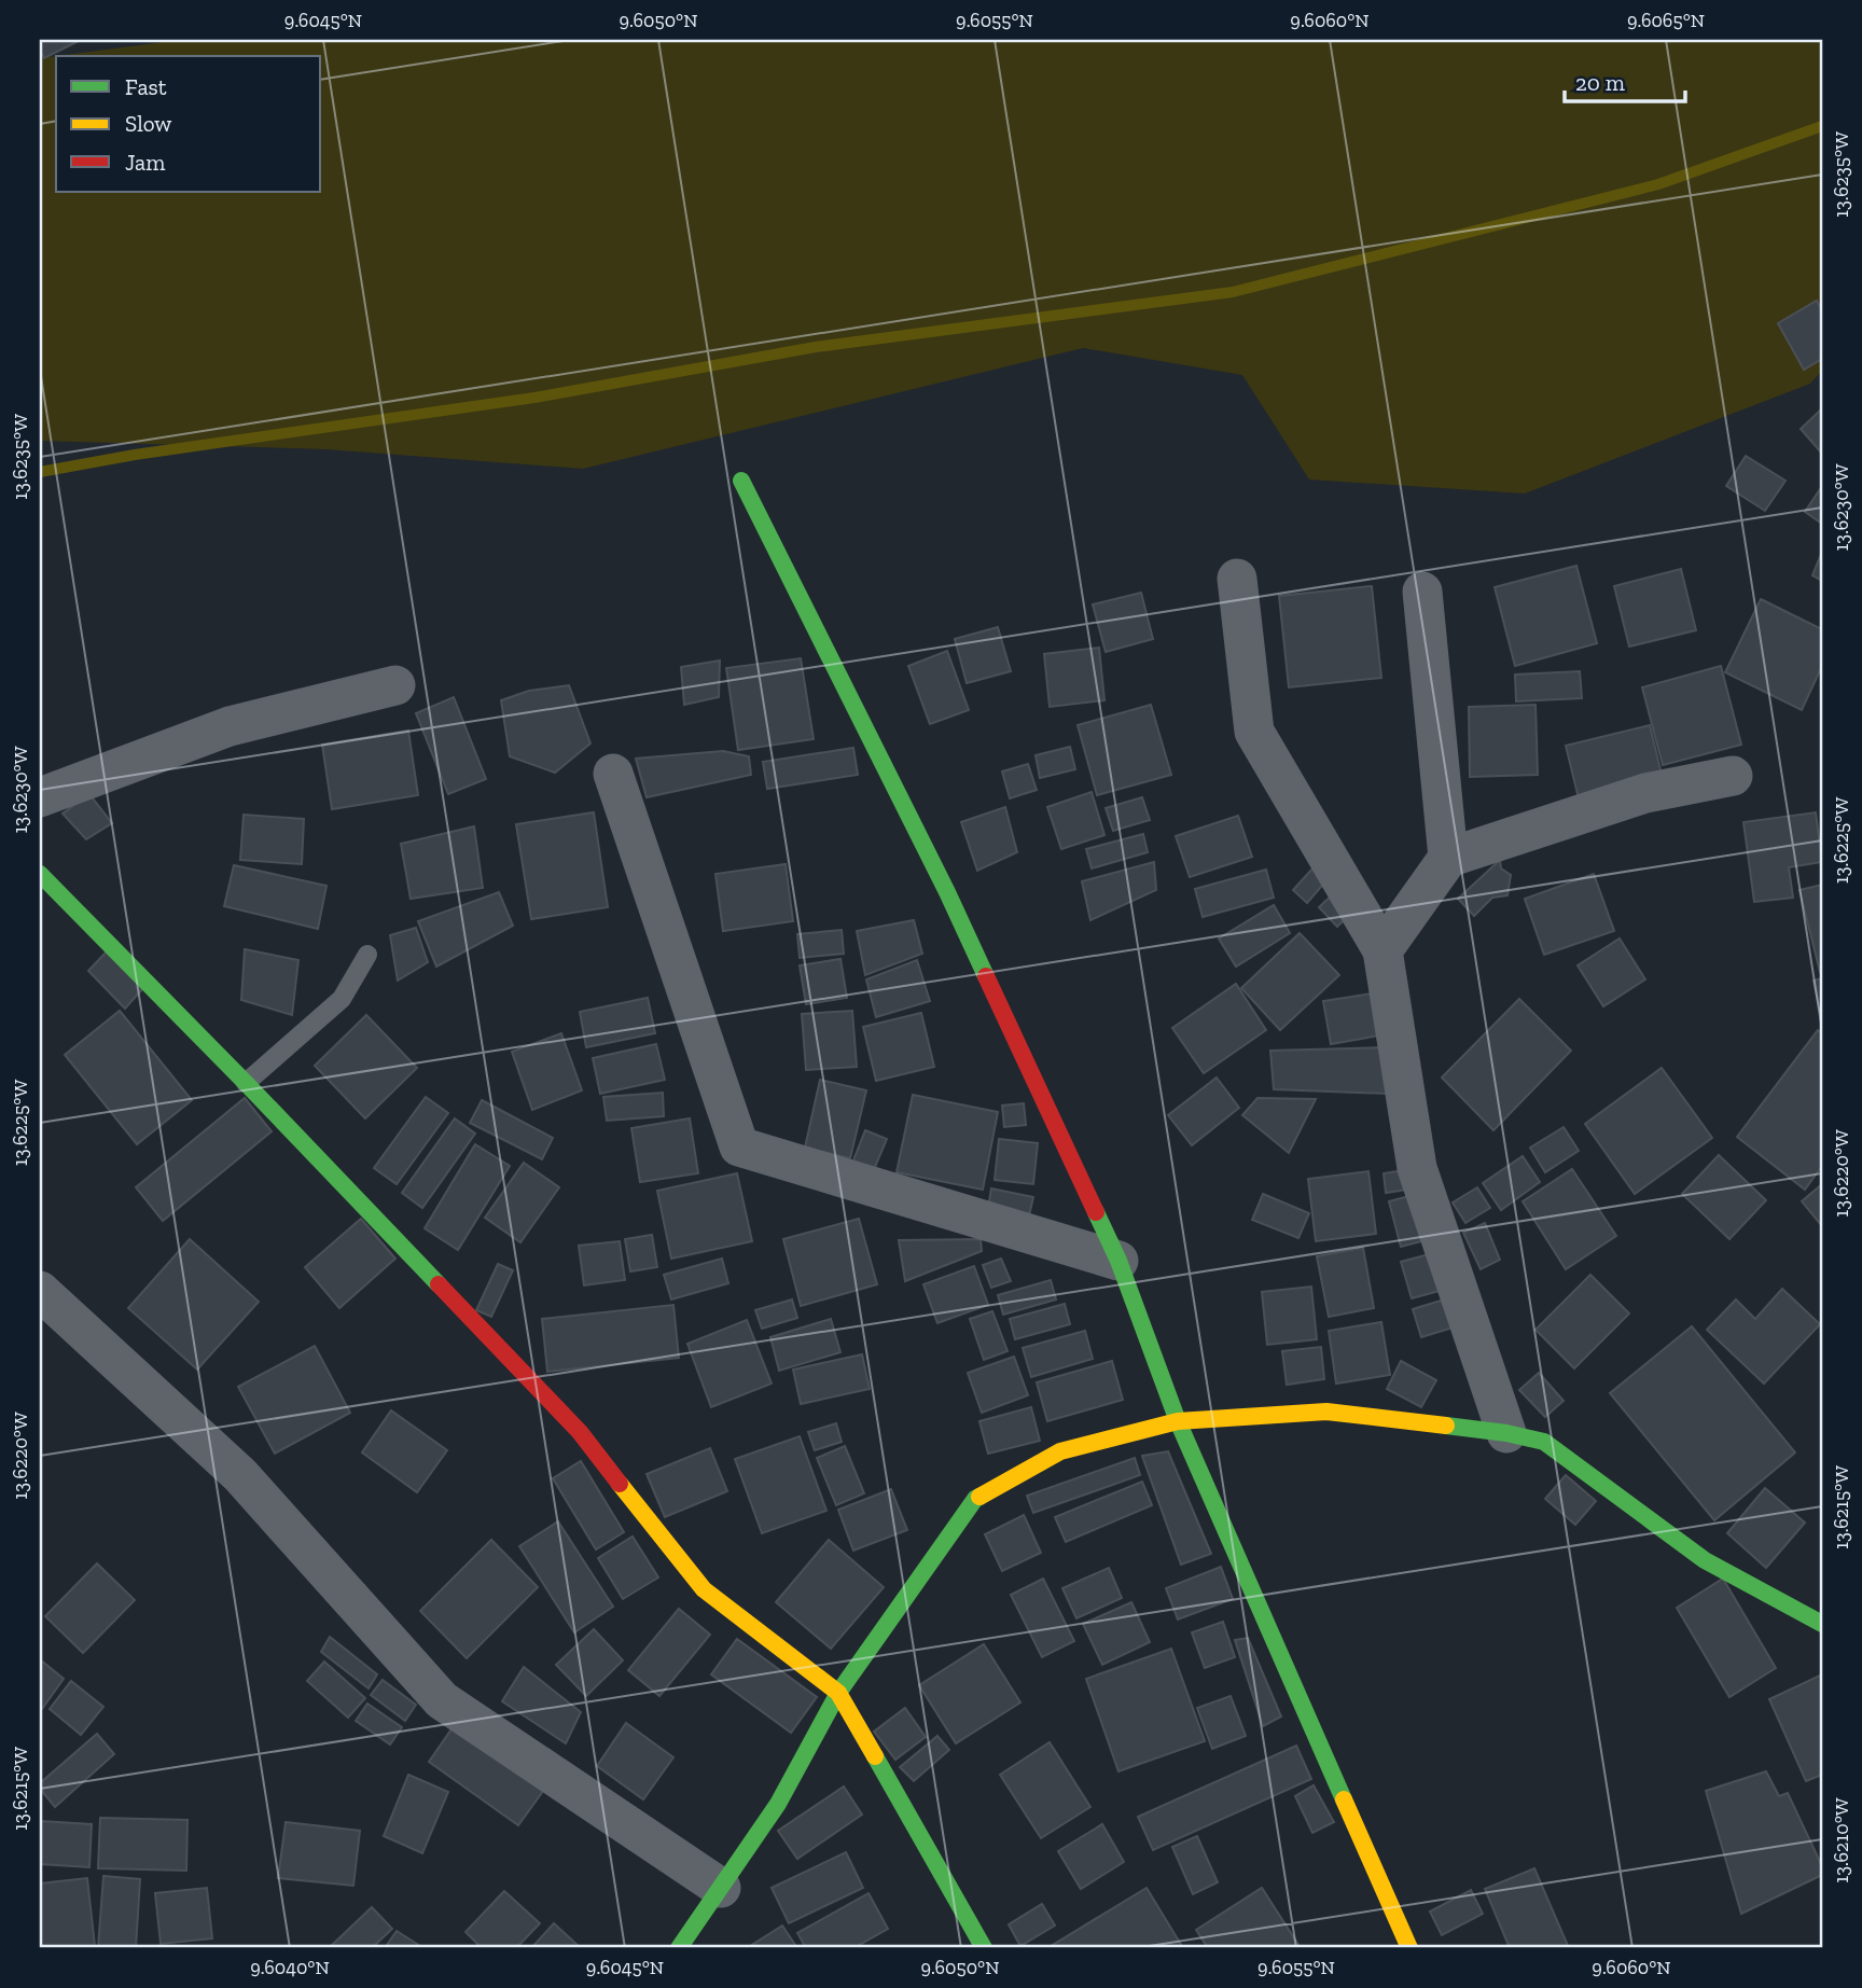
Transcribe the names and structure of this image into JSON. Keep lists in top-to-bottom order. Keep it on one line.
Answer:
{"legend":["Fast","Slow","Jam"],"scale_bar":"20 m","coordinates":["9.6045°N","9.6050°N","9.6055°N","9.6060°N","9.6065°N","13.6235°W","13.6230°W","13.6225°W","13.6220°W","13.6215°W","13.6210°W","9.6040°N"]}
